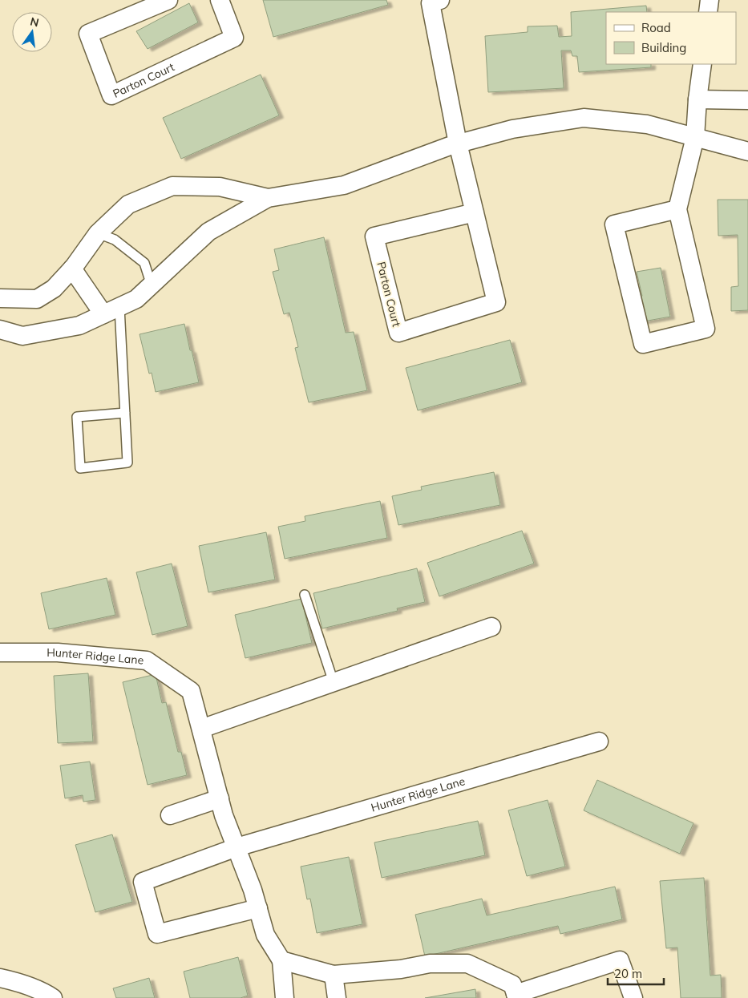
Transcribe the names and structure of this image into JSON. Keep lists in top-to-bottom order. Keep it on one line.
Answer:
{"streets":{"street":["Parton Court","Hunter Ridge Lane"]},"legend":["Road","Building"],"scale_bar":"20 m","north":"top"}
